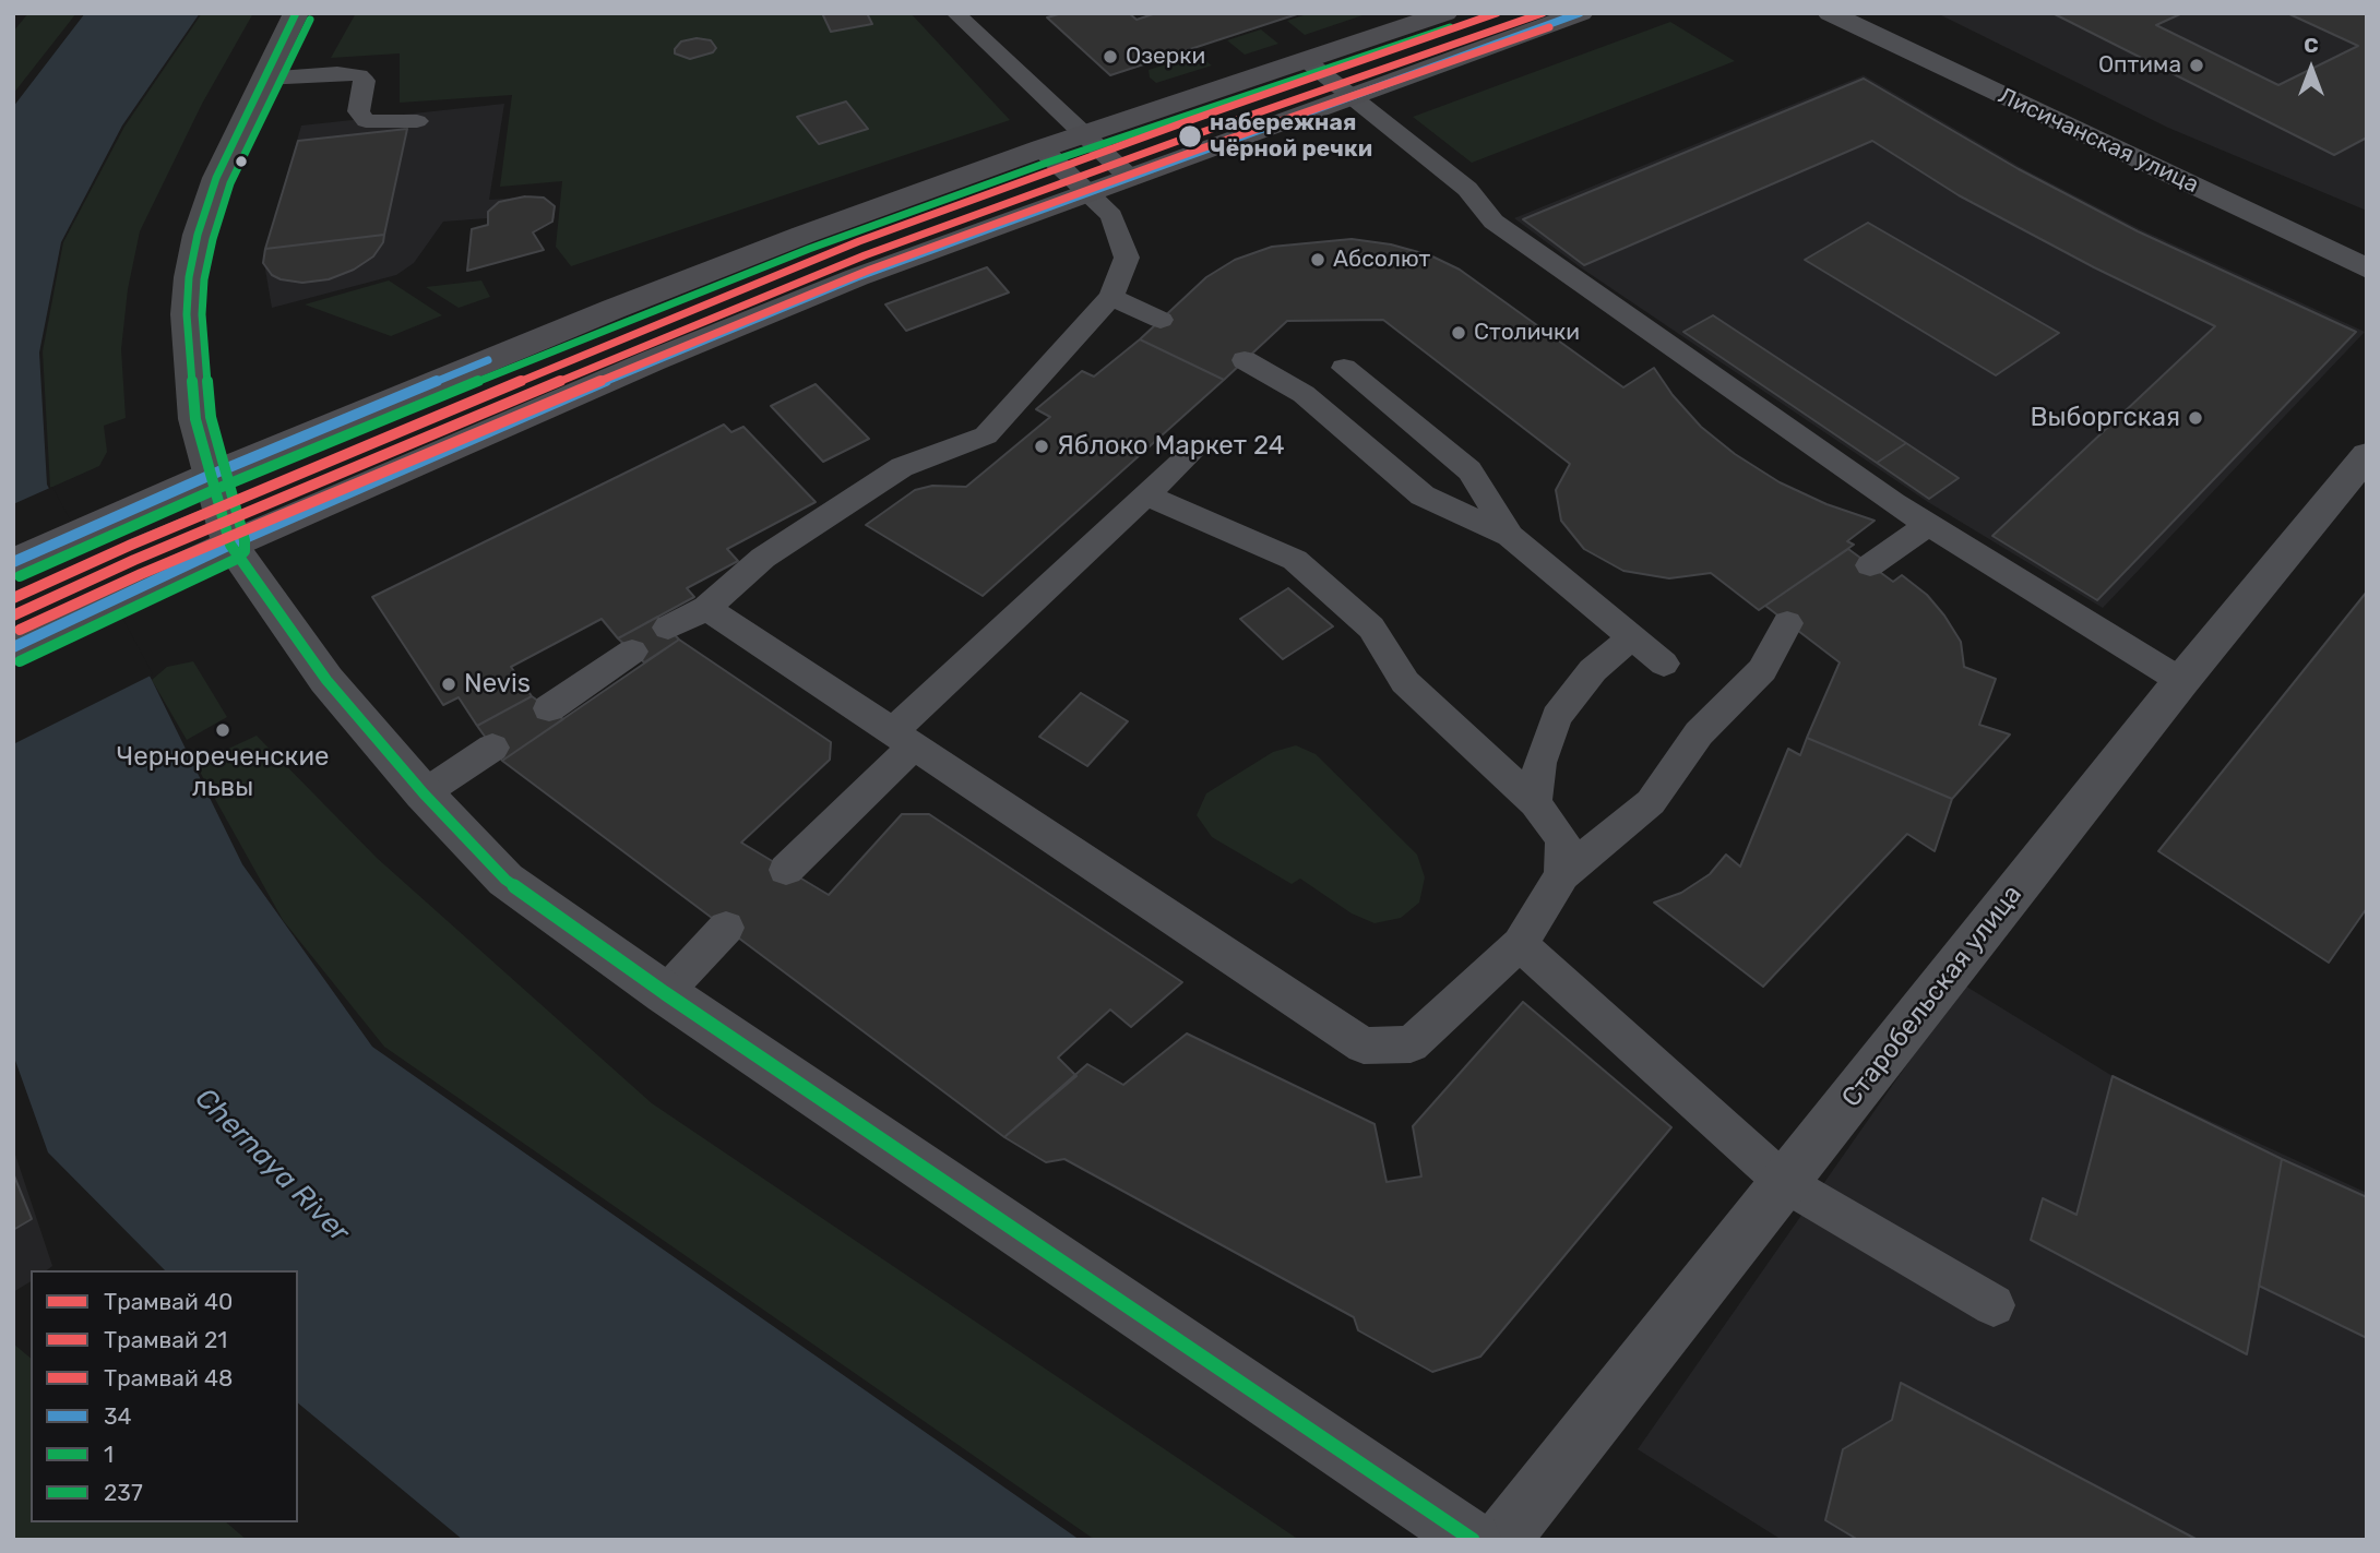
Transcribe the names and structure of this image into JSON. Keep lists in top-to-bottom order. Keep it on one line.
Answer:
{"streets":{"street":["Лисичанская улица","Старобельская улица"]},"water":["Chernaya River"],"places":["Озерки","Оптима","набережная Чёрной речки","Абсолют","Столички","Выборгская","Яблоко Маркет 24","Nevis","Чернореченские львы"],"lines":["tram line 40","tram line 48","transit line 34","transit line 237","transit line 1","tram line 21"],"legend":["Трамвай 40","Трамвай 21","Трамвай 48","34","1","237"],"north":"top"}
